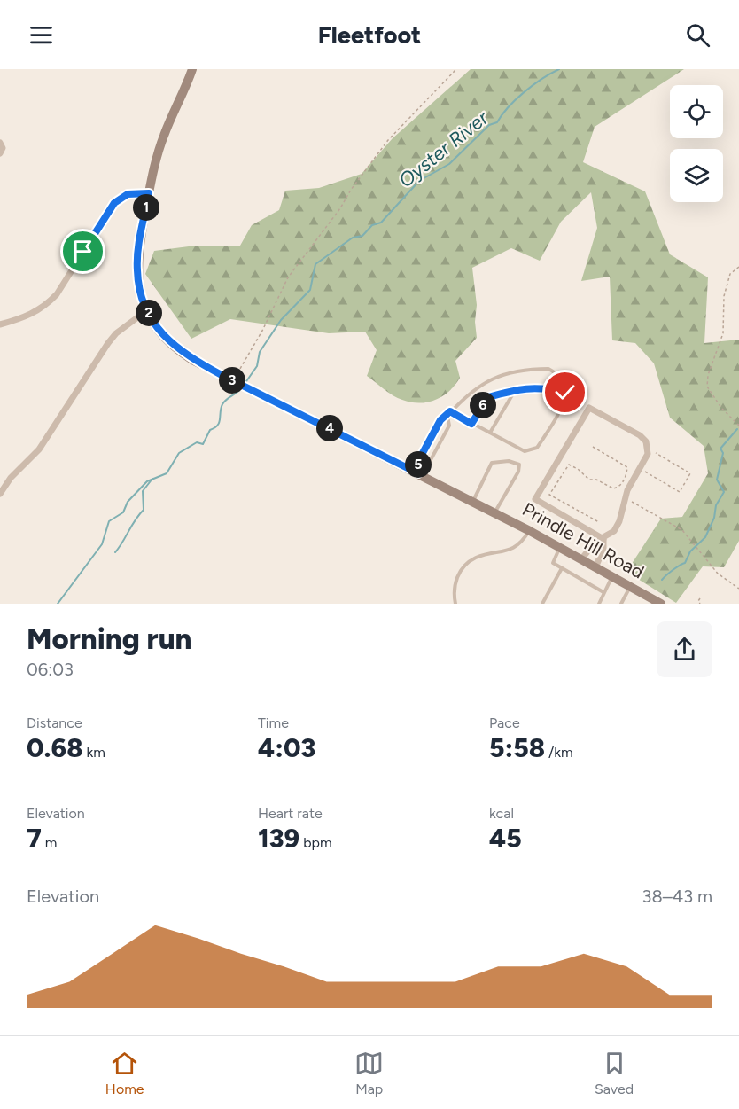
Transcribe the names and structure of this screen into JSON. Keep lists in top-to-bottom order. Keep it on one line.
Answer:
{"streets":{"street":["Prindle Hill Road"]},"water":["Oyster River"],"page":{"header":"Fleetfoot","pins":["1","2","3","6","4","5"],"heading":["Morning run","06:03"],"stats":[["Distance","0.68 km"],["Time","4:03"],["Pace","5:58 /km"],["Elevation","7 m"],["Heart rate","139 bpm"],["kcal","45"]],"chart":["Elevation","38–43 m"],"tabs":["Home","Map","Saved"]}}
